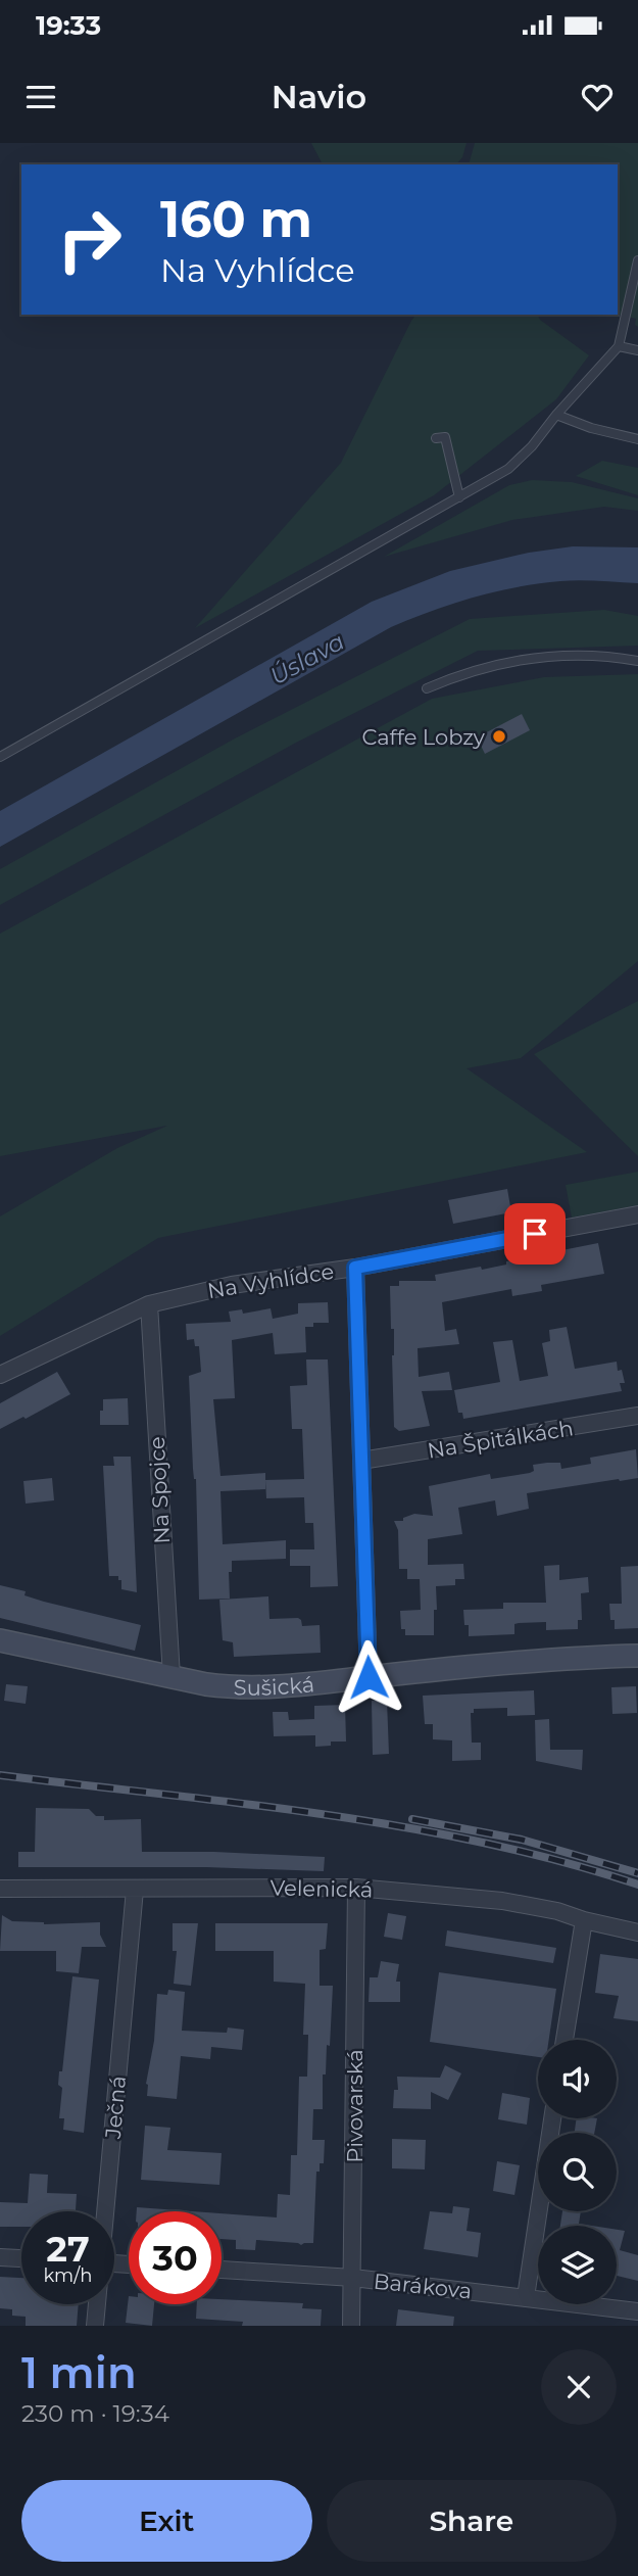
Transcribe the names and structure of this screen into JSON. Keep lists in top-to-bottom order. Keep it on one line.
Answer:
{"streets":{"street":["Na Vyhlídce","Na Špitálkách","Na Spojce","Sušická","Velenická","Pivovarská","Ječná","Barákova"]},"crossings":[["Na Vyhlídce","Na Spojce"],["Na Spojce","Sušická"],["Velenická","Pivovarská"],["Velenická","Ječná"],["Pivovarská","Barákova"]],"water":["Úslava"],"places":["Caffe Lobzy"],"page":{"status":"19:33","header":"Navio","turn":["160 m","Na Vyhlídce"],"speed":"27 km/h","limit":"30","heading":["1 min","230 m · 19:34"],"buttons":["Exit","Share"]}}
